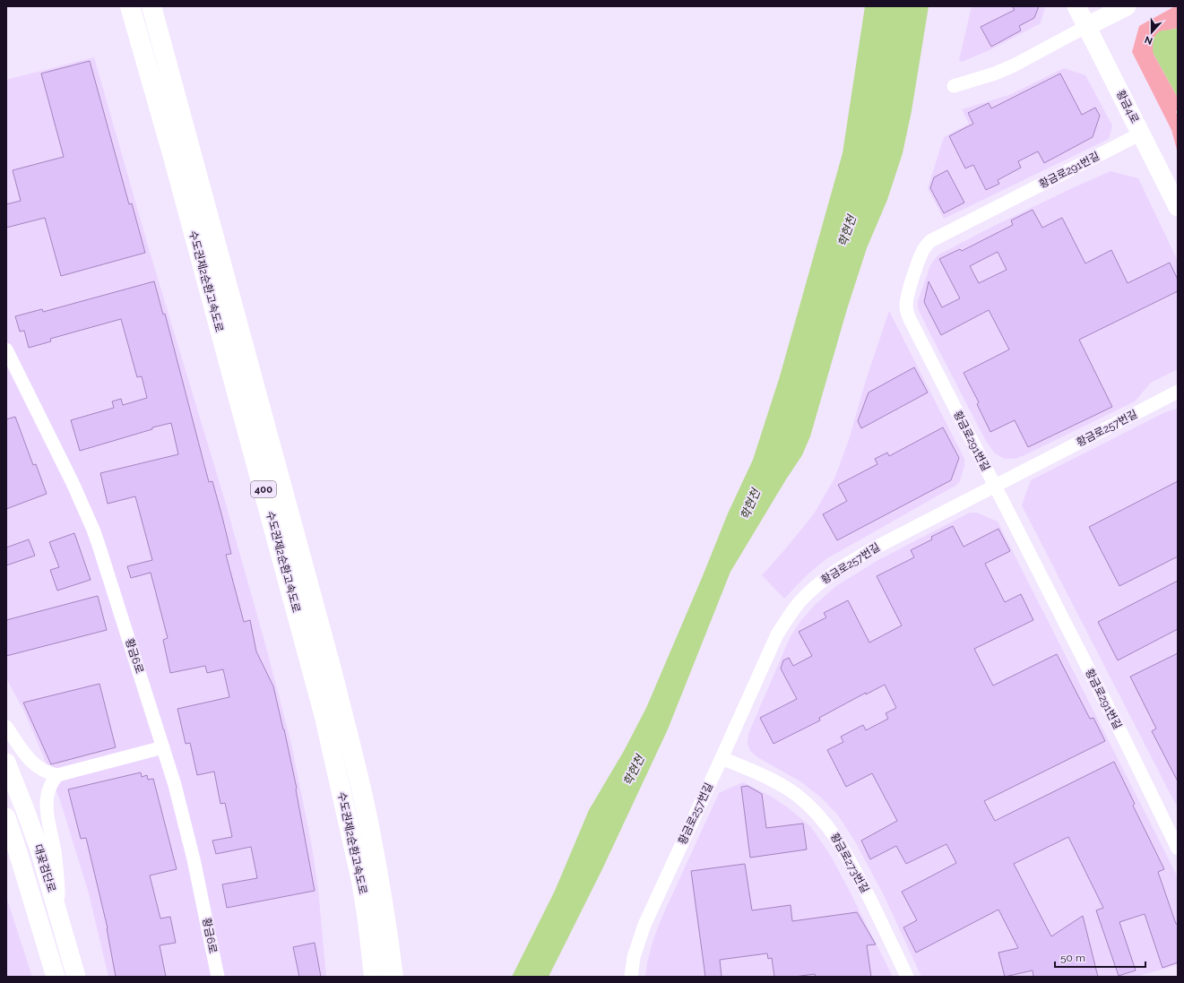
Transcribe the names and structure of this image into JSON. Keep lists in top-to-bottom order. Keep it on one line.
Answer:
{"streets":{"highway":["수도권제2순환고속도로","400"],"main road":["황금4로","대곶검단로"],"street":["황금로291번길","황금로257번길","황금6로","황금로273번길"]},"crossings":[["황금4로","황금로291번길"],["황금로291번길","황금로257번길"],["황금로257번길","황금로273번길"]],"water":["학현천"],"scale_bar":"50 m","north":"bottom"}
